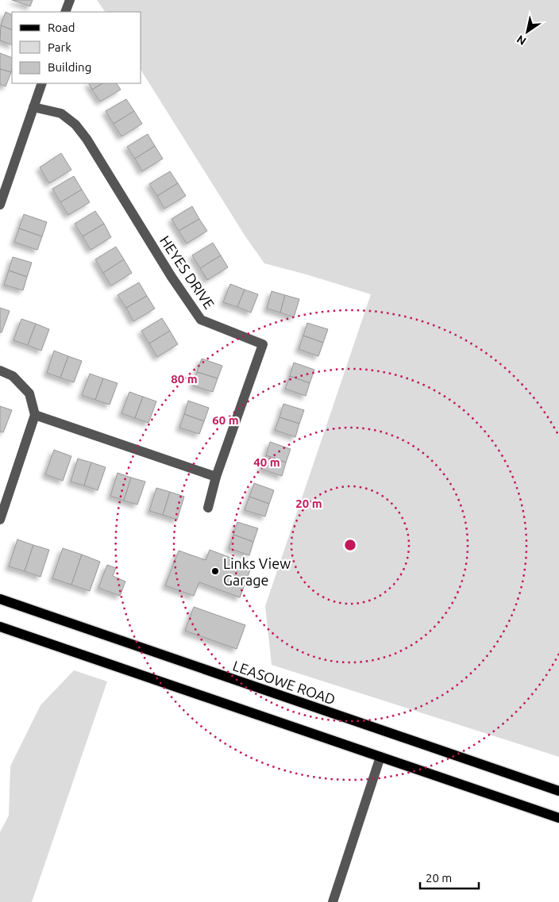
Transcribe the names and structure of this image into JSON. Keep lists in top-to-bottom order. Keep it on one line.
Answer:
{"streets":{"main road":["LEASOWE ROAD"],"street":["HEYES DRIVE"]},"places":["Links View Garage"],"legend":["Road","Park","Building"],"scale_bar":"20 m","north":"bottom left","rings":["80 m","60 m","40 m","20 m"]}
